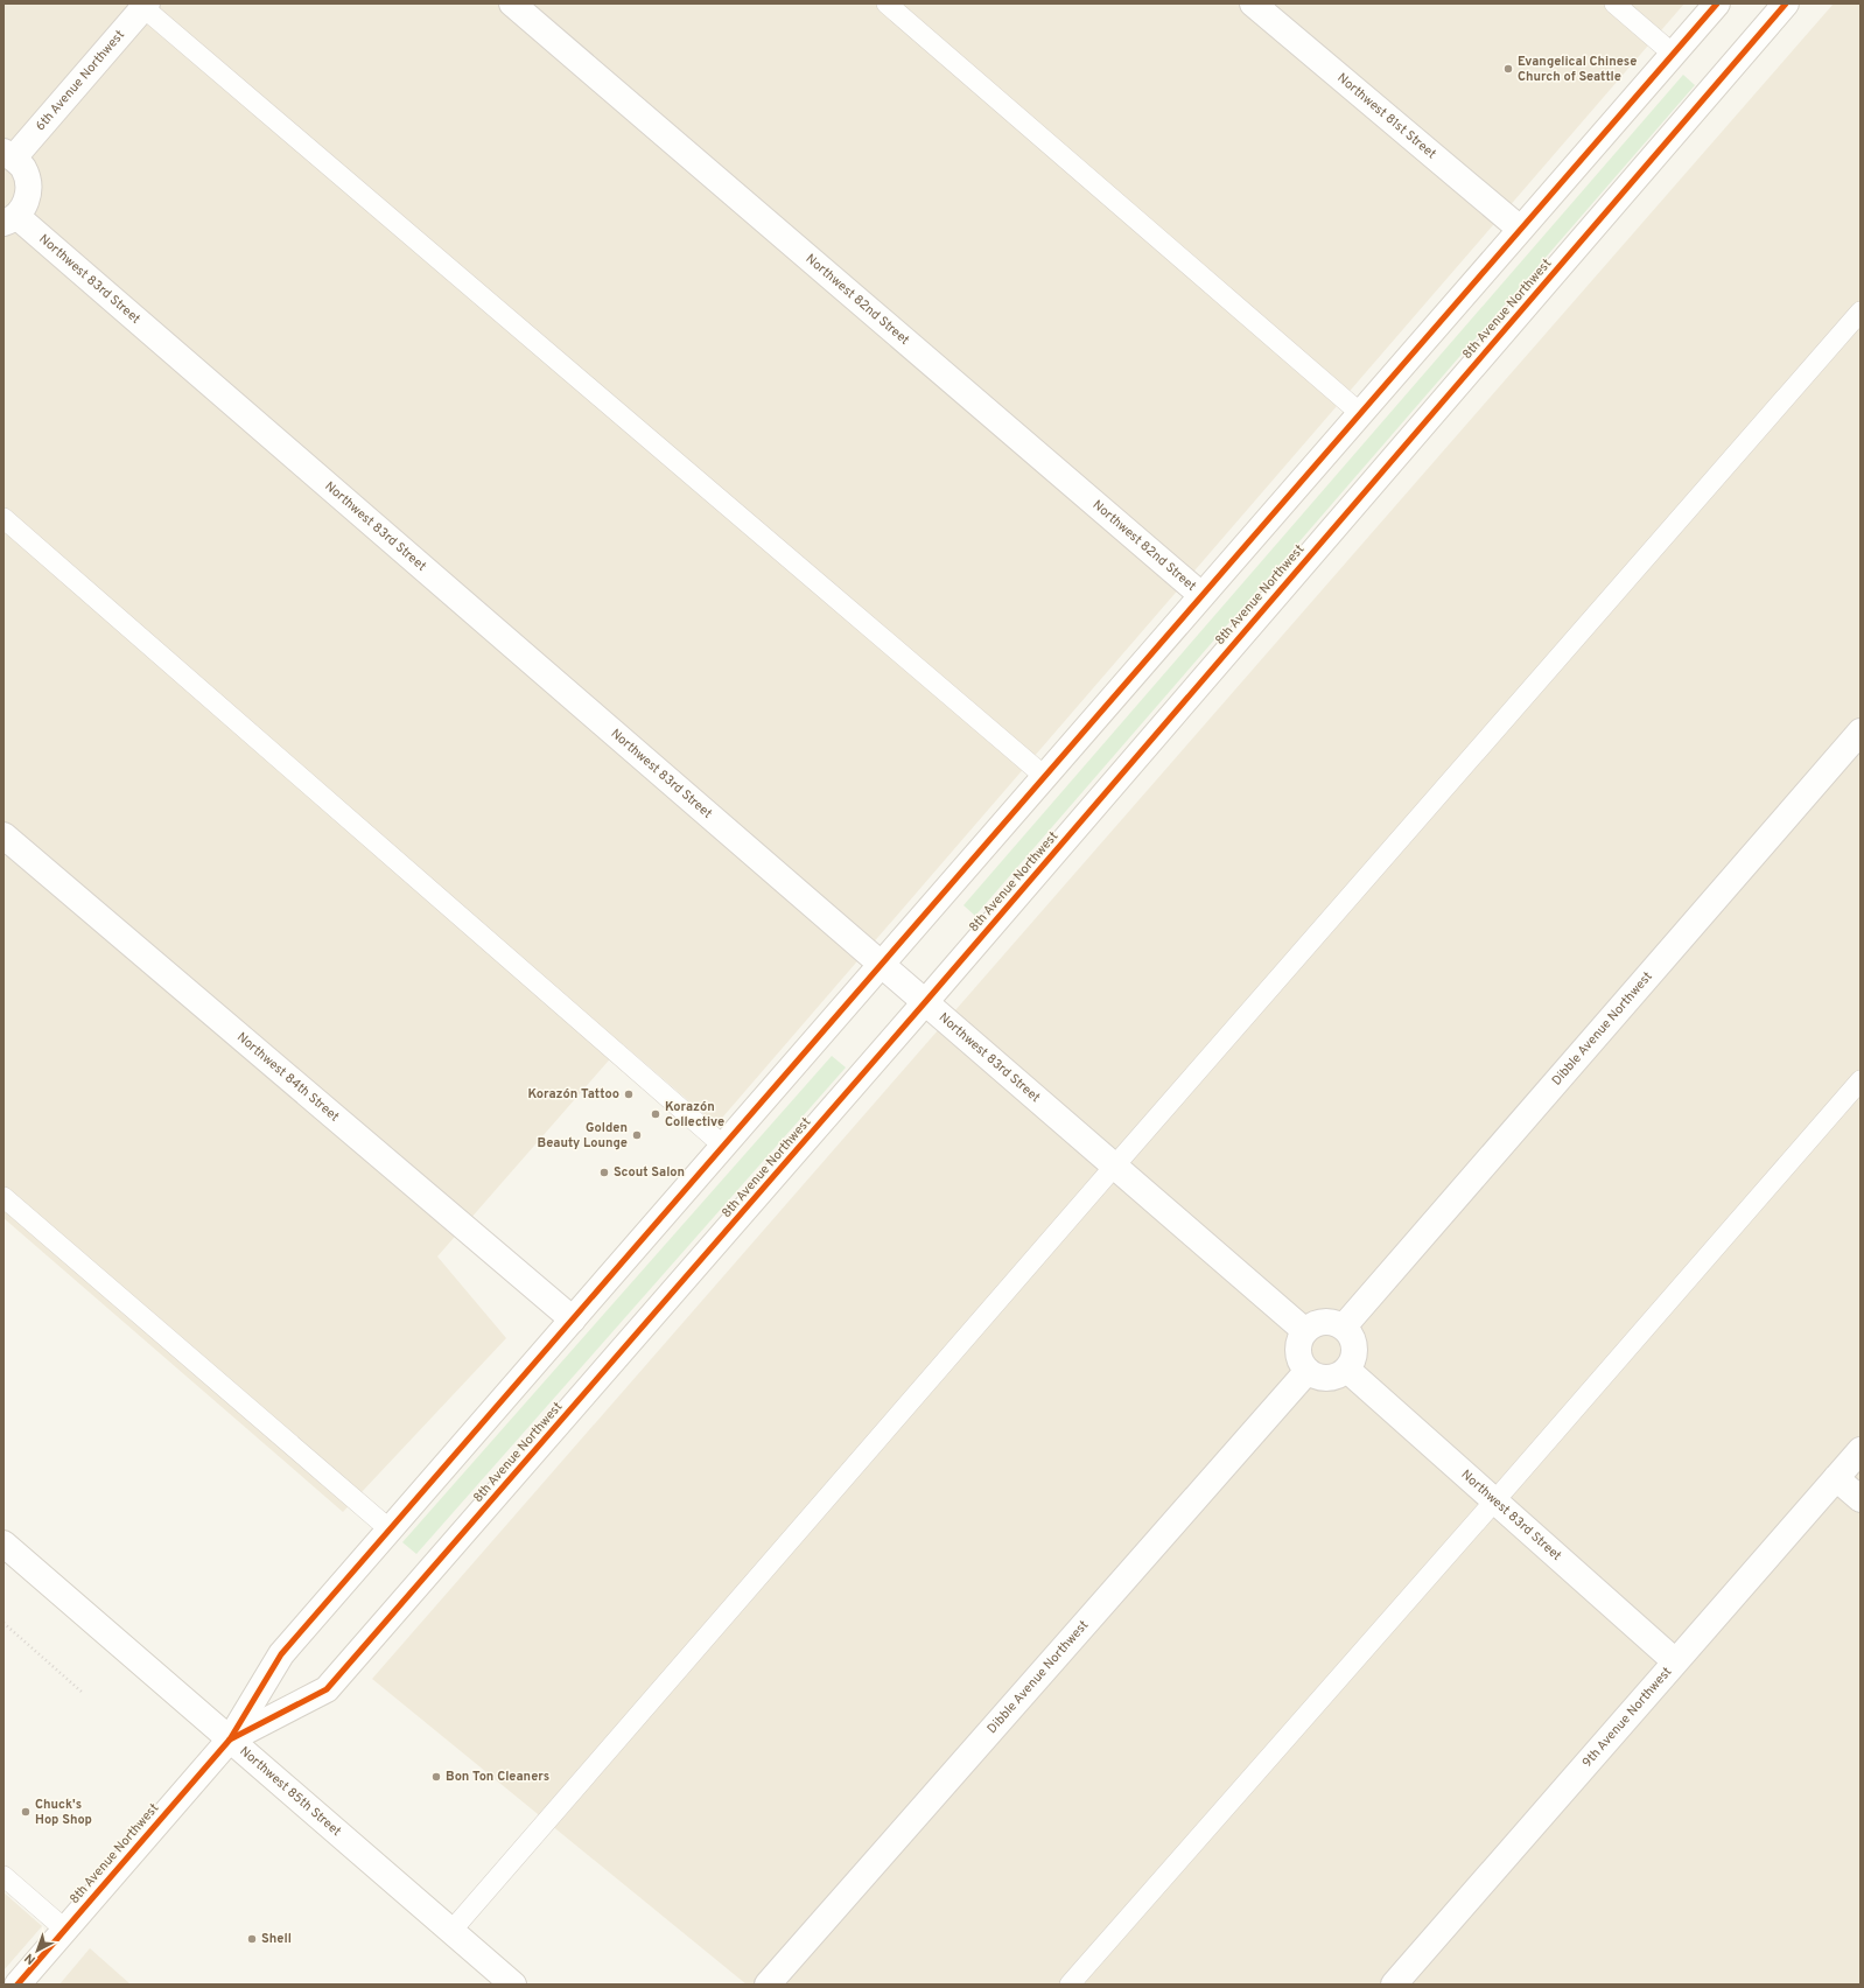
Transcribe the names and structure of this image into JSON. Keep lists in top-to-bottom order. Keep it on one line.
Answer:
{"streets":{"street":["6th Avenue Northwest","Northwest 81st Street","Northwest 83rd Street","Northwest 82nd Street","8th Avenue Northwest","Dibble Avenue Northwest","Northwest 84th Street","9th Avenue Northwest","Northwest 85th Street"]},"crossings":[["Northwest 81st Street","8th Avenue Northwest"],["Northwest 83rd Street","8th Avenue Northwest"],["Northwest 83rd Street","Dibble Avenue Northwest"],["Northwest 83rd Street","9th Avenue Northwest"],["Northwest 82nd Street","8th Avenue Northwest"],["8th Avenue Northwest","Northwest 84th Street"],["8th Avenue Northwest","Northwest 85th Street"]],"places":["Evangelical Chinese Church of Seattle","Korazón Tattoo","Korazón Collective","Golden Beauty Lounge","Scout Salon","Bon Ton Cleaners","Chuck's Hop Shop","Shell"],"north":"bottom left"}
